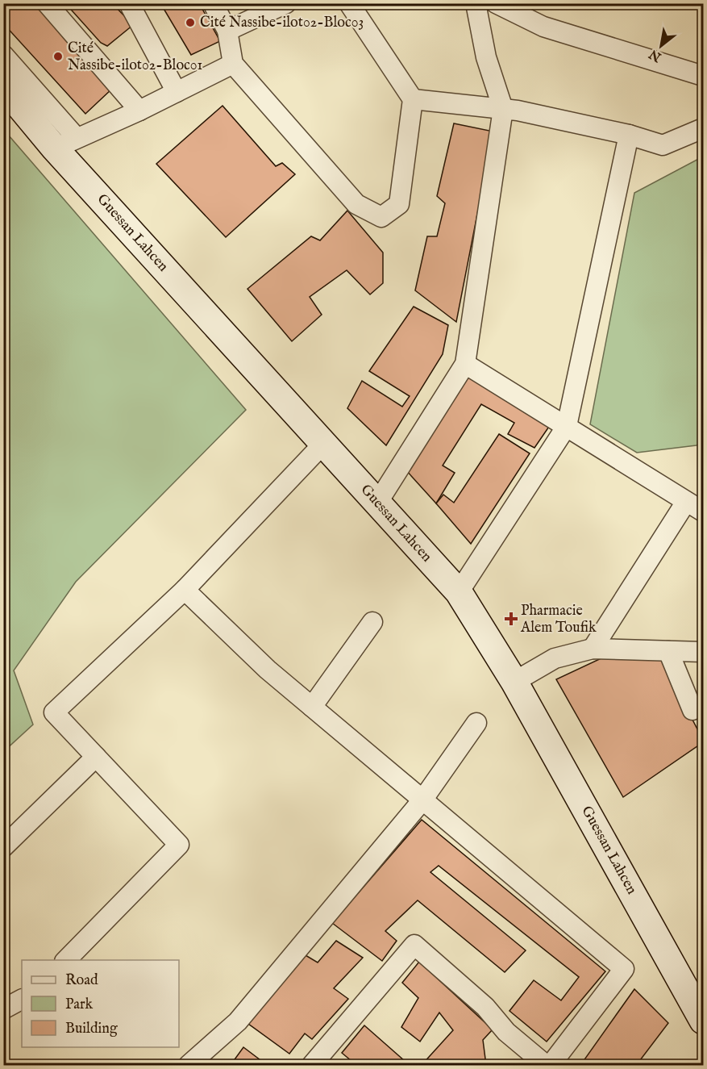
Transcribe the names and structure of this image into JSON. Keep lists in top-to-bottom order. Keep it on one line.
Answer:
{"streets":{"main road":["Guessan Lahcen"]},"places":{"other":["Cité Nassibe-ilot02-Bloc03","Cité Nassibe-ilot02-Bloc01"],"health":["Pharmacie Alem Toufik"]},"legend":["Road","Park","Building"],"north":"bottom left"}
